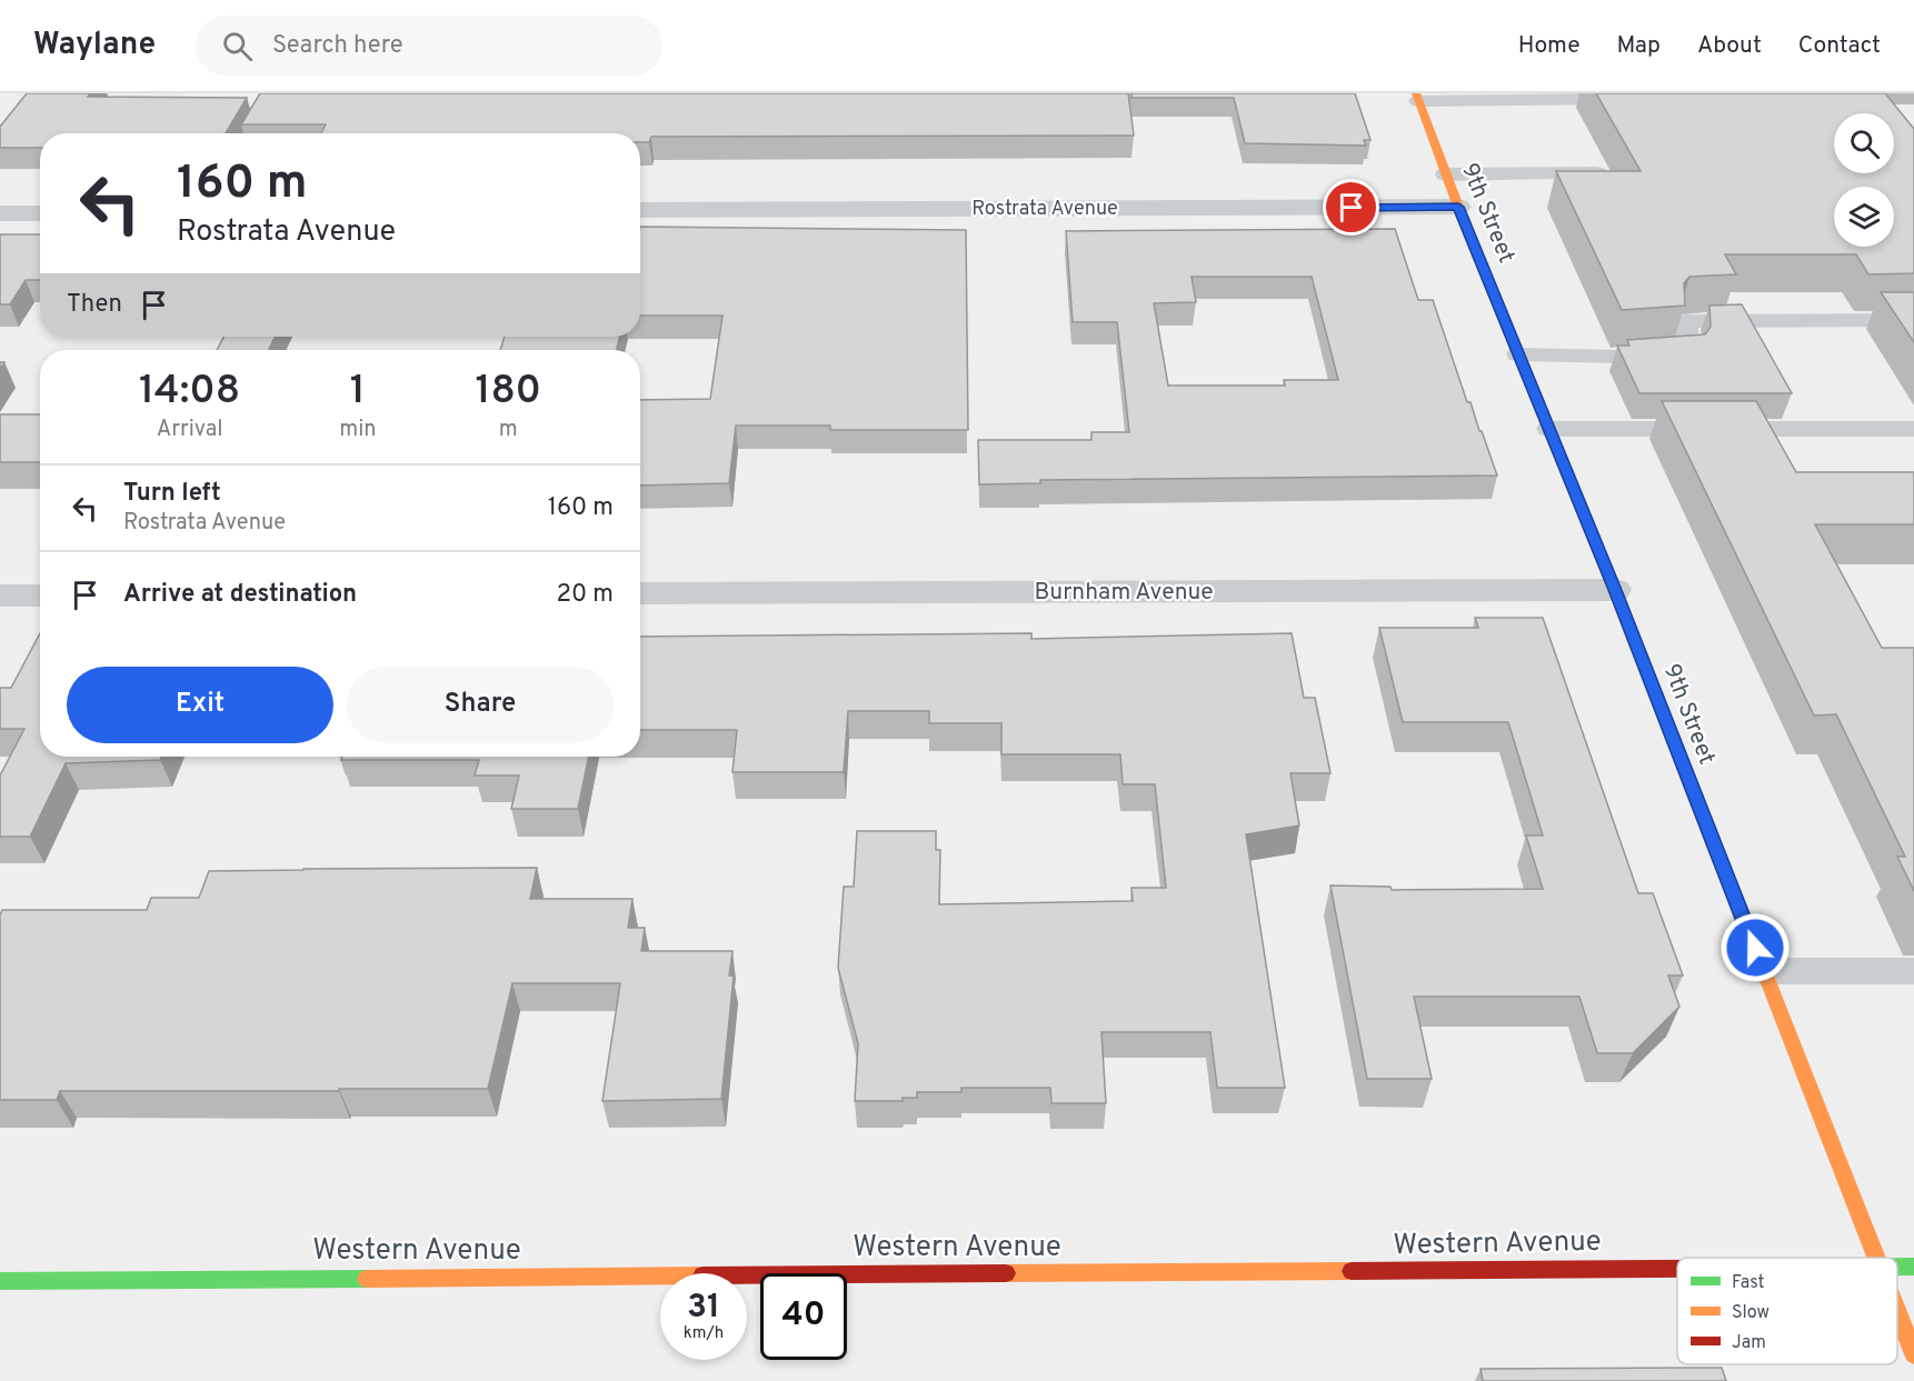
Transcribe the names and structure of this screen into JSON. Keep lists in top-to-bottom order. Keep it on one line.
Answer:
{"streets":{"street":["Rostrata Avenue","9th Street","Burnham Avenue","Western Avenue"]},"crossings":[["Rostrata Avenue","9th Street"],["9th Street","Burnham Avenue"]],"legend":["Fast","Slow","Jam"],"page":{"header":"Waylane","search":"Search here","nav":["Home","Map","About","Contact"],"turn":["160 m","Rostrata Avenue"],"then":"Then","eta":["14:08","Arrival","1","min","180","m"],"list":[{"name":"Turn left","note":"Rostrata Avenue","value":"160 m"},{"name":"Arrive at destination","value":"20 m"}],"buttons":["Exit","Share"],"speed":"31 km/h","limit":"40"}}
